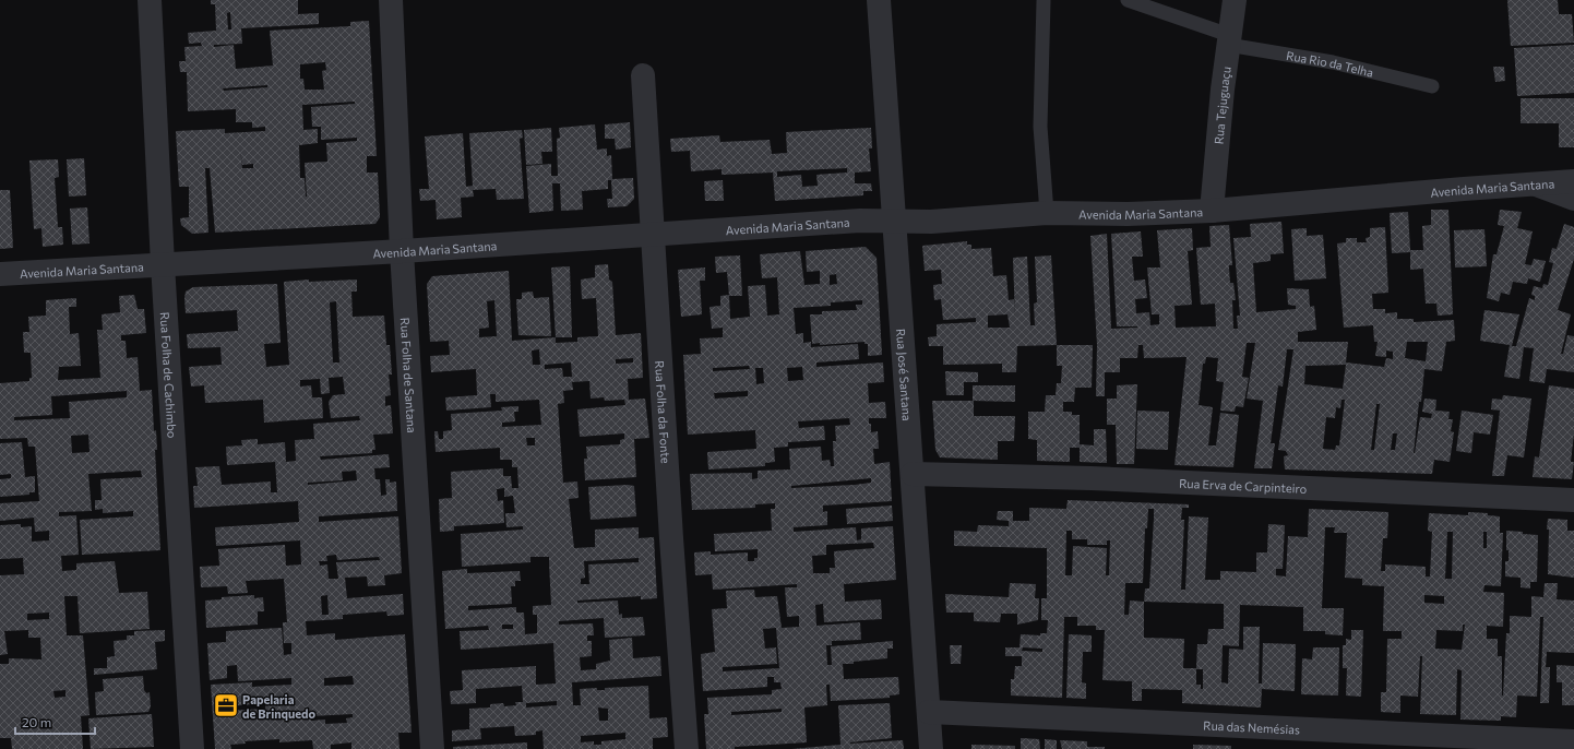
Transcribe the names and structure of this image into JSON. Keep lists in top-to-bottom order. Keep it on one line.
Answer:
{"streets":{"street":["Rua Tejuguaçu","Avenida Maria Santana","Rua Folha de Cachimbo","Rua Folha de Santana","Rua José Santana","Rua Folha da Fonte","Rua Erva de Carpinteiro","Rua das Nemésias"],"lane":["Rua Rio da Telha"]},"crossings":[["Rua Rio da Telha","Rua Tejuguaçu"],["Rua Tejuguaçu","Avenida Maria Santana"],["Avenida Maria Santana","Rua Folha de Cachimbo"],["Avenida Maria Santana","Rua Folha de Santana"],["Avenida Maria Santana","Rua José Santana"],["Avenida Maria Santana","Rua Folha da Fonte"],["Rua José Santana","Rua Erva de Carpinteiro"],["Rua José Santana","Rua das Nemésias"]],"places":{"office":["Papelaria de Brinquedo"]},"scale_bar":"20 m"}
